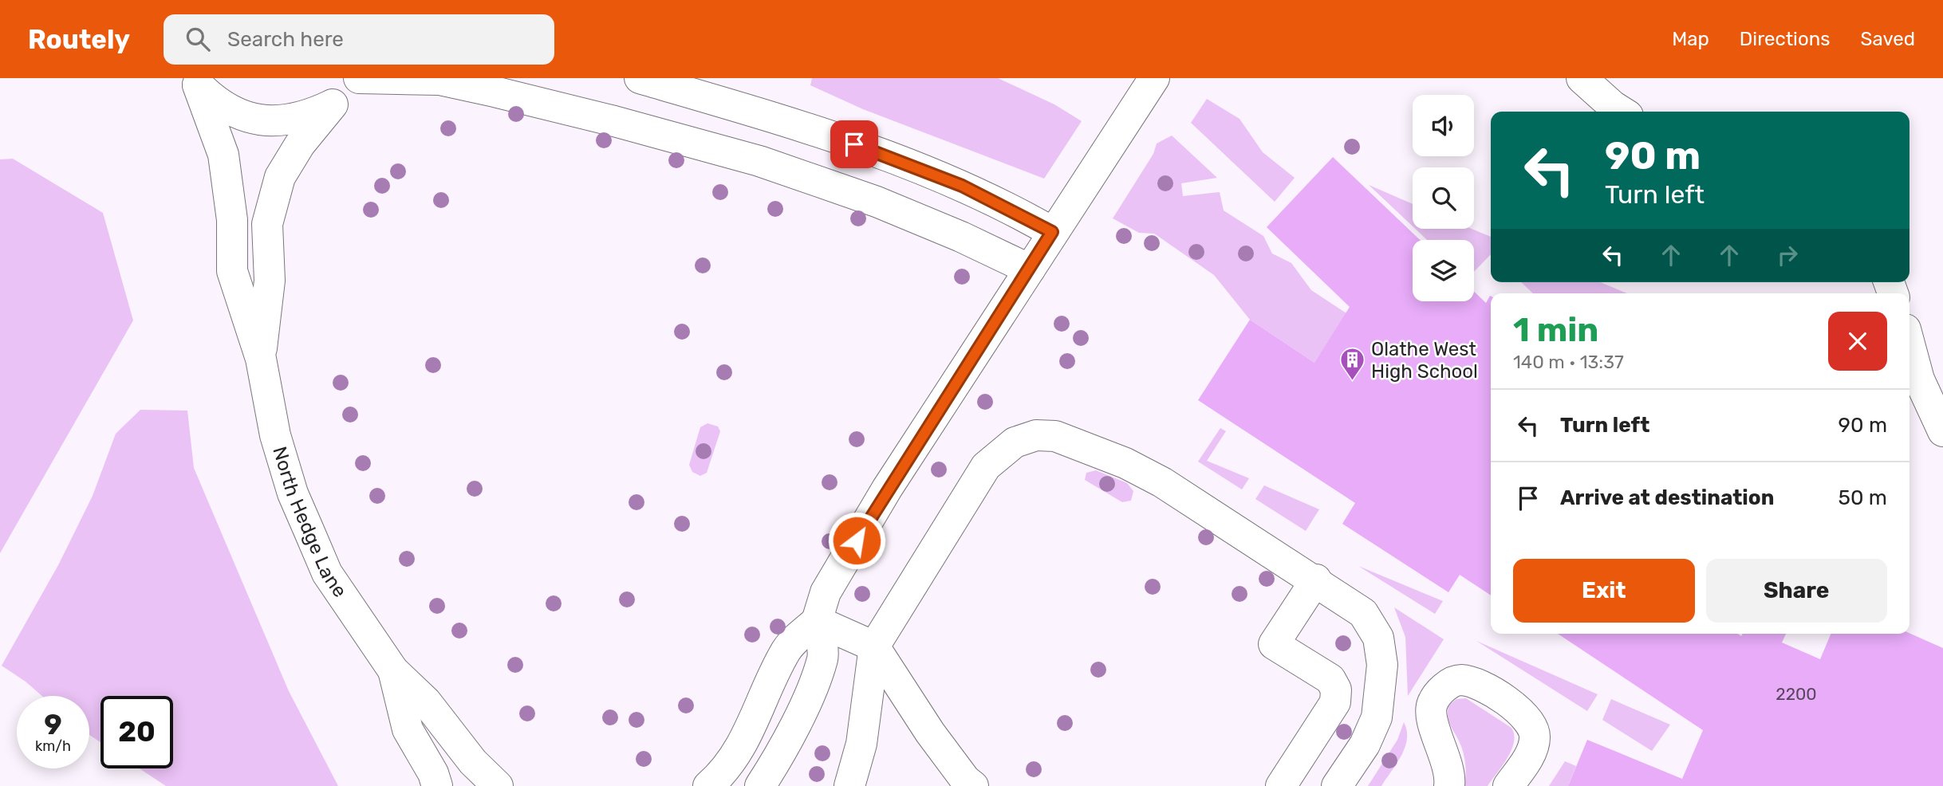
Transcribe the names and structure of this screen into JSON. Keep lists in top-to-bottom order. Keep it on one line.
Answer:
{"streets":{"street":["North Hedge Lane"]},"places":{"building":["Olathe West High School"]},"house_numbers":["2200"],"page":{"header":"Routely","search":"Search here","nav":["Map","Directions","Saved"],"turn":["90 m","Turn left"],"heading":["1 min","140 m · 13:37"],"list":[{"name":"Turn left","value":"90 m"},{"name":"Arrive at destination","value":"50 m"}],"buttons":["Exit","Share"],"speed":"9 km/h","limit":"20"}}
